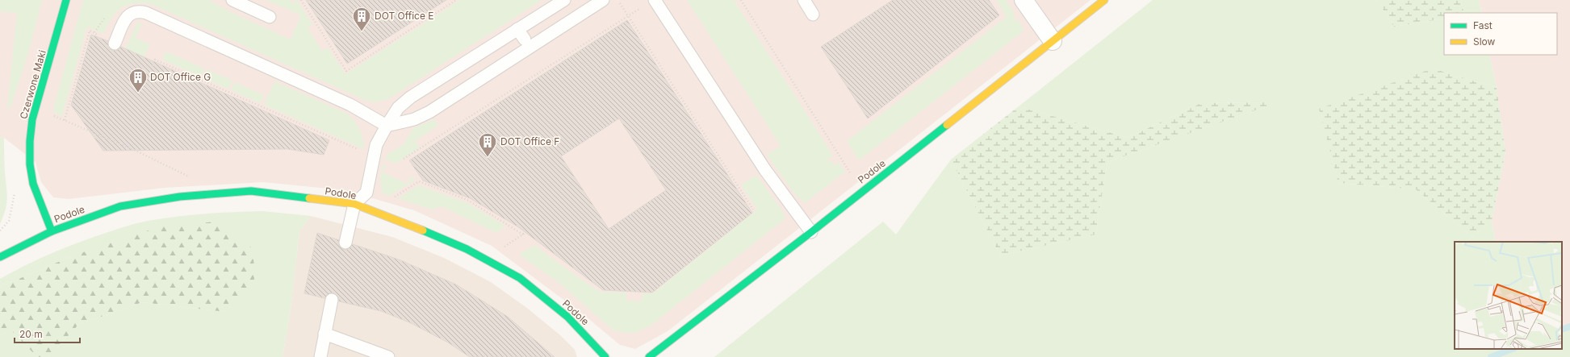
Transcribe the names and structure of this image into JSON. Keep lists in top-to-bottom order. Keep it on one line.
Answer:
{"streets":{"street":["Czerwone Maki","Podole"]},"crossings":[["Czerwone Maki","Podole"]],"places":{"building":["DOT Office E","DOT Office G","DOT Office F"]},"legend":["Fast","Slow"],"scale_bar":"20 m"}
